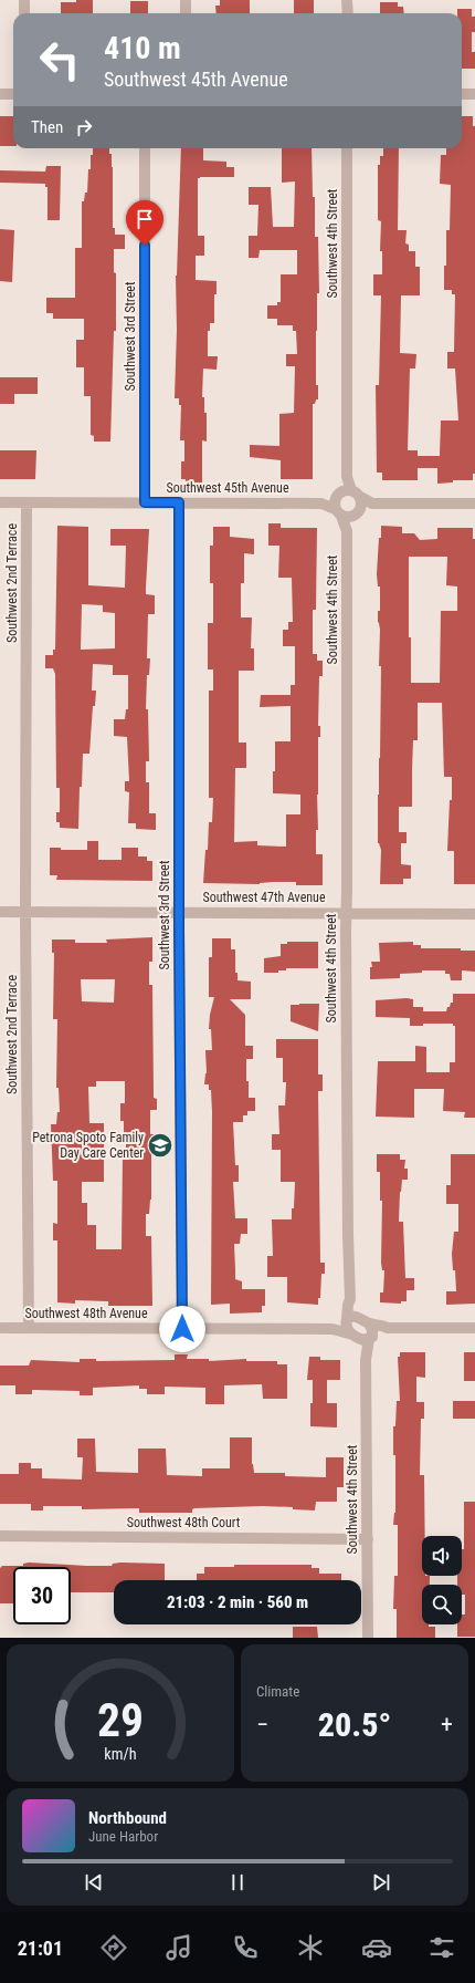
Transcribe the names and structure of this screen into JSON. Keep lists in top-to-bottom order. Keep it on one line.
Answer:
{"streets":{"street":["Southwest 4th Street","Southwest 3rd Street","Southwest 45th Avenue","Southwest 2nd Terrace","Southwest 47th Avenue","Southwest 48th Avenue","Southwest 48th Court"]},"crossings":[["Southwest 4th Street","Southwest 45th Avenue"],["Southwest 4th Street","Southwest 47th Avenue"],["Southwest 4th Street","Southwest 48th Avenue"],["Southwest 4th Street","Southwest 48th Court"],["Southwest 3rd Street","Southwest 45th Avenue"],["Southwest 3rd Street","Southwest 47th Avenue"],["Southwest 3rd Street","Southwest 48th Avenue"],["Southwest 45th Avenue","Southwest 2nd Terrace"],["Southwest 2nd Terrace","Southwest 47th Avenue"],["Southwest 2nd Terrace","Southwest 48th Avenue"]],"places":{"school or university":["Petrona Spoto Family Day Care Center"]},"page":{"turn":["410 m","Southwest 45th Avenue"],"then":"Then","limit":"30","trip":"21:03 · 2 min · 560 m","tile":"Climate","heat":["−","20.5°","+"],"song":["Northbound","June Harbor"],"tabs":"21:01","gauge":["29","km/h"]}}
